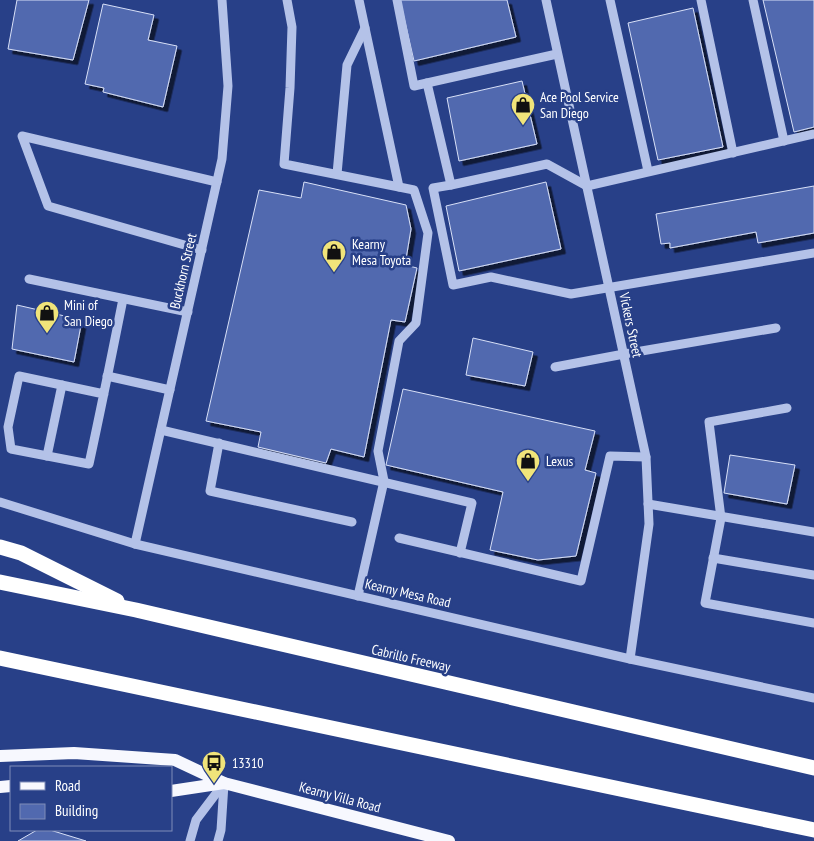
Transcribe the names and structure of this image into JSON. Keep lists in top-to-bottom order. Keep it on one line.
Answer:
{"streets":{"highway":["Cabrillo Freeway"],"main road":["Kearny Villa Road"],"street":["Buckhorn Street","Vickers Street","Kearny Mesa Road"]},"crossings":[["Buckhorn Street","Kearny Mesa Road"],["Vickers Street","Kearny Mesa Road"]],"places":{"shop":["Ace Pool Service San Diego","Kearny Mesa Toyota","Mini of San Diego","Lexus"],"bus stop":["13310"]},"legend":["Road","Building"]}
